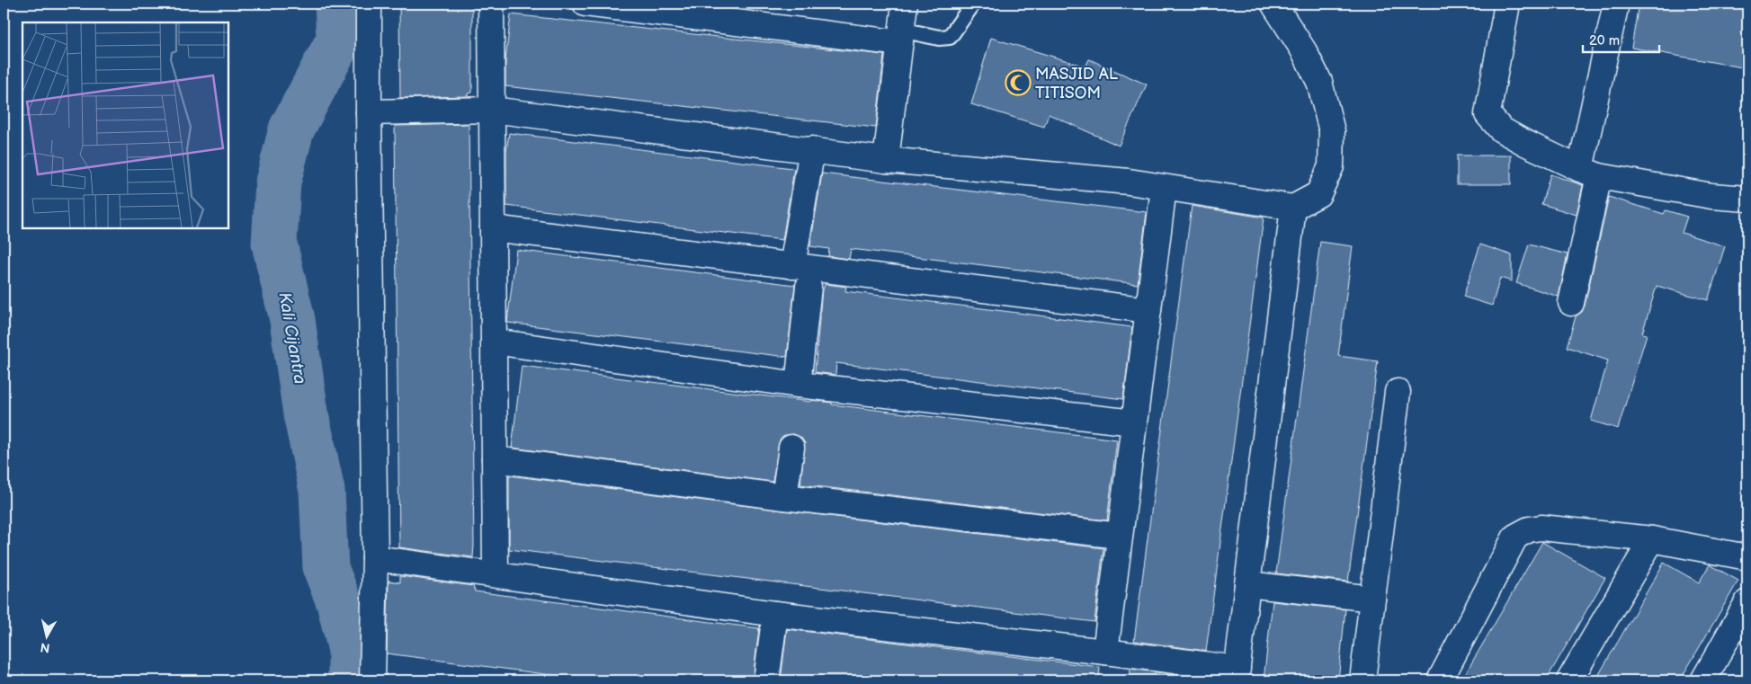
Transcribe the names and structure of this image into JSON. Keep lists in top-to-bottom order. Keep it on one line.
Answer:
{"water":["Kali Cijantra"],"places":{"mosque":["MASJID AL TITISOM"]},"scale_bar":"20 m","north":"bottom"}
